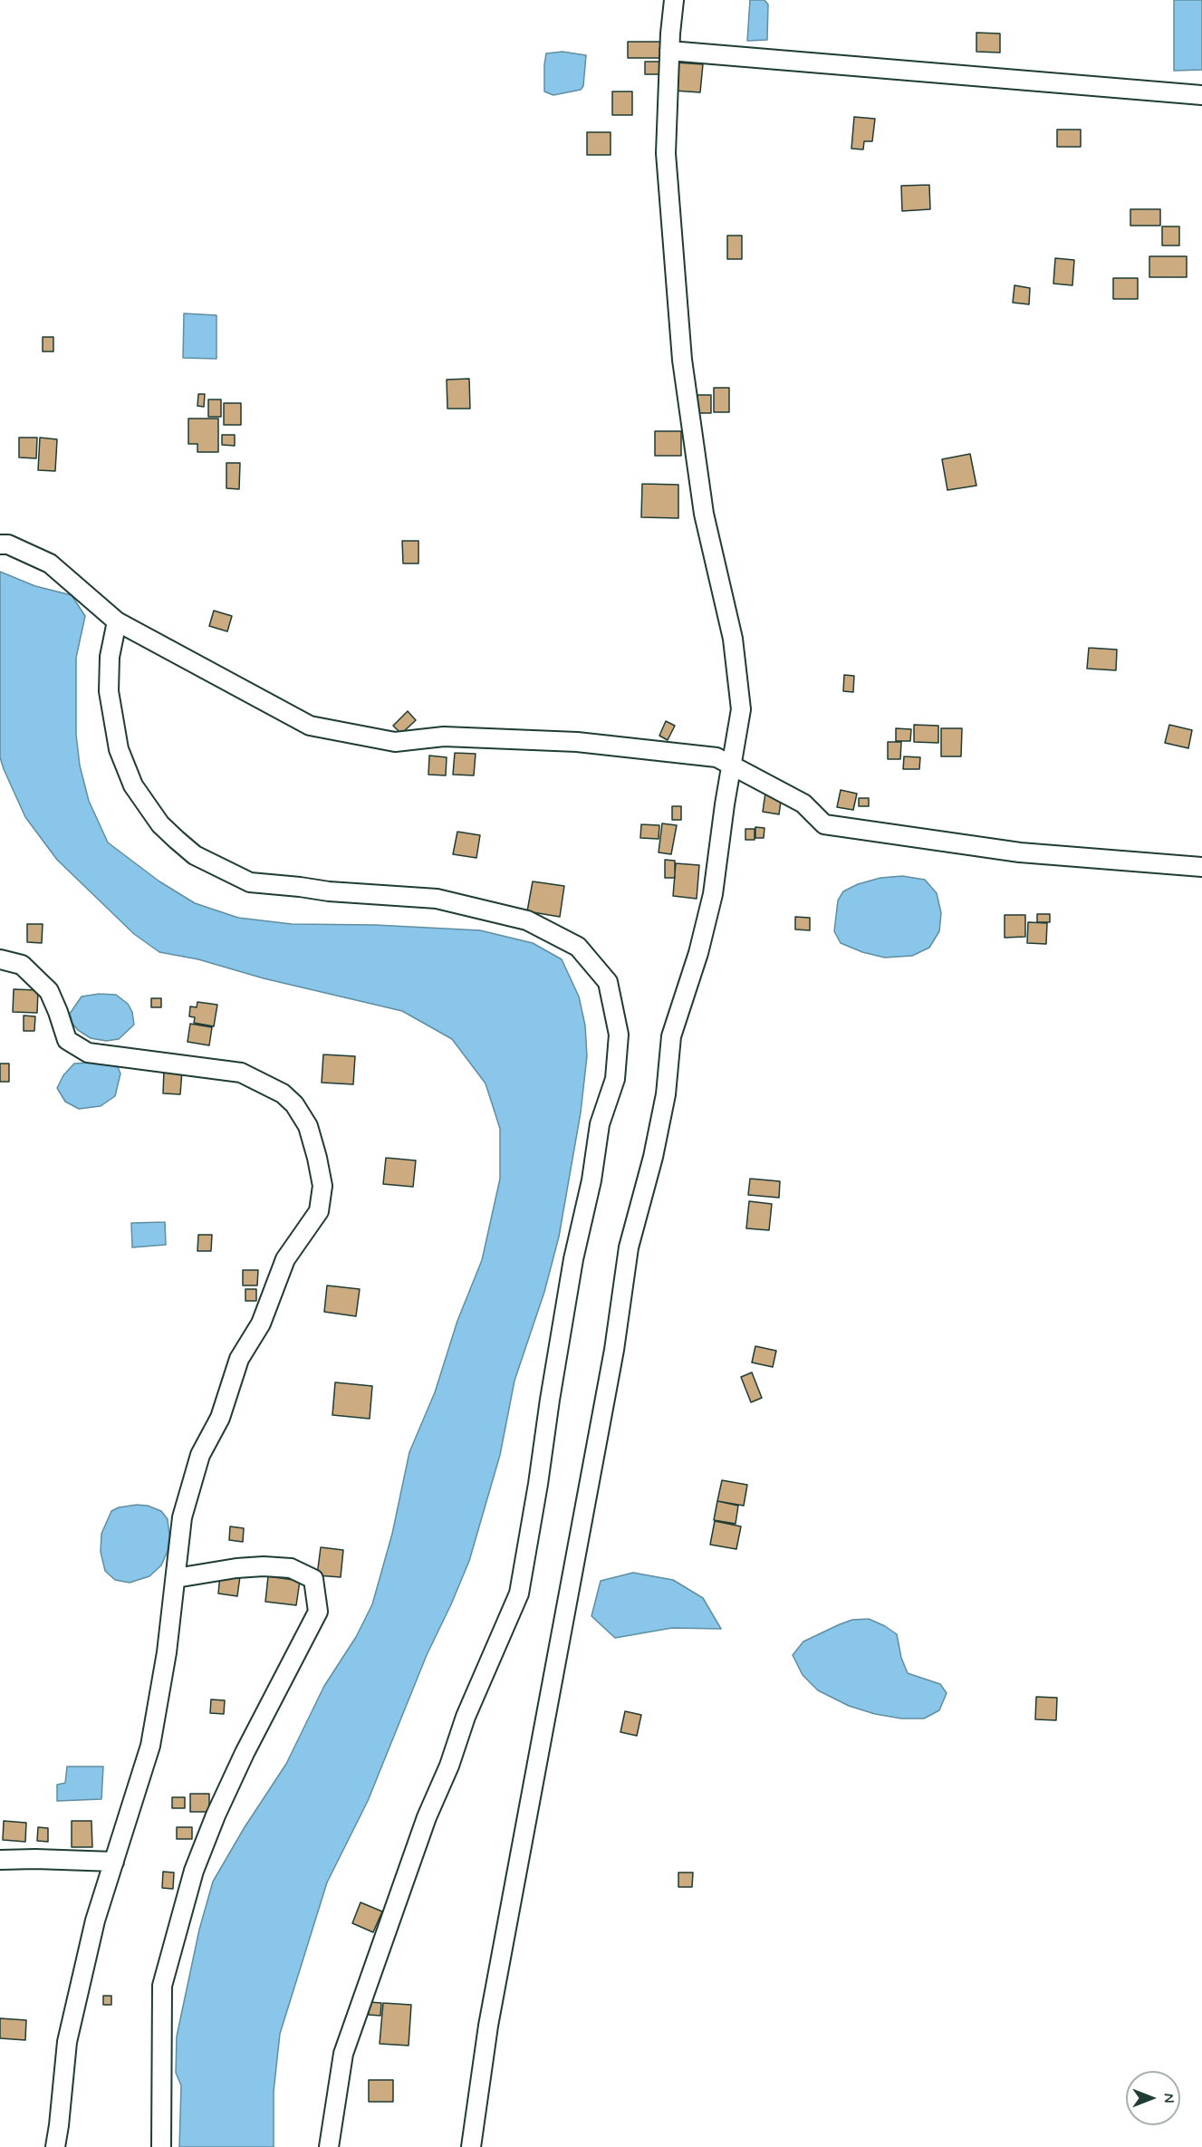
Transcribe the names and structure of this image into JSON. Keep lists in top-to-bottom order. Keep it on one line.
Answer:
{"north":"right"}
